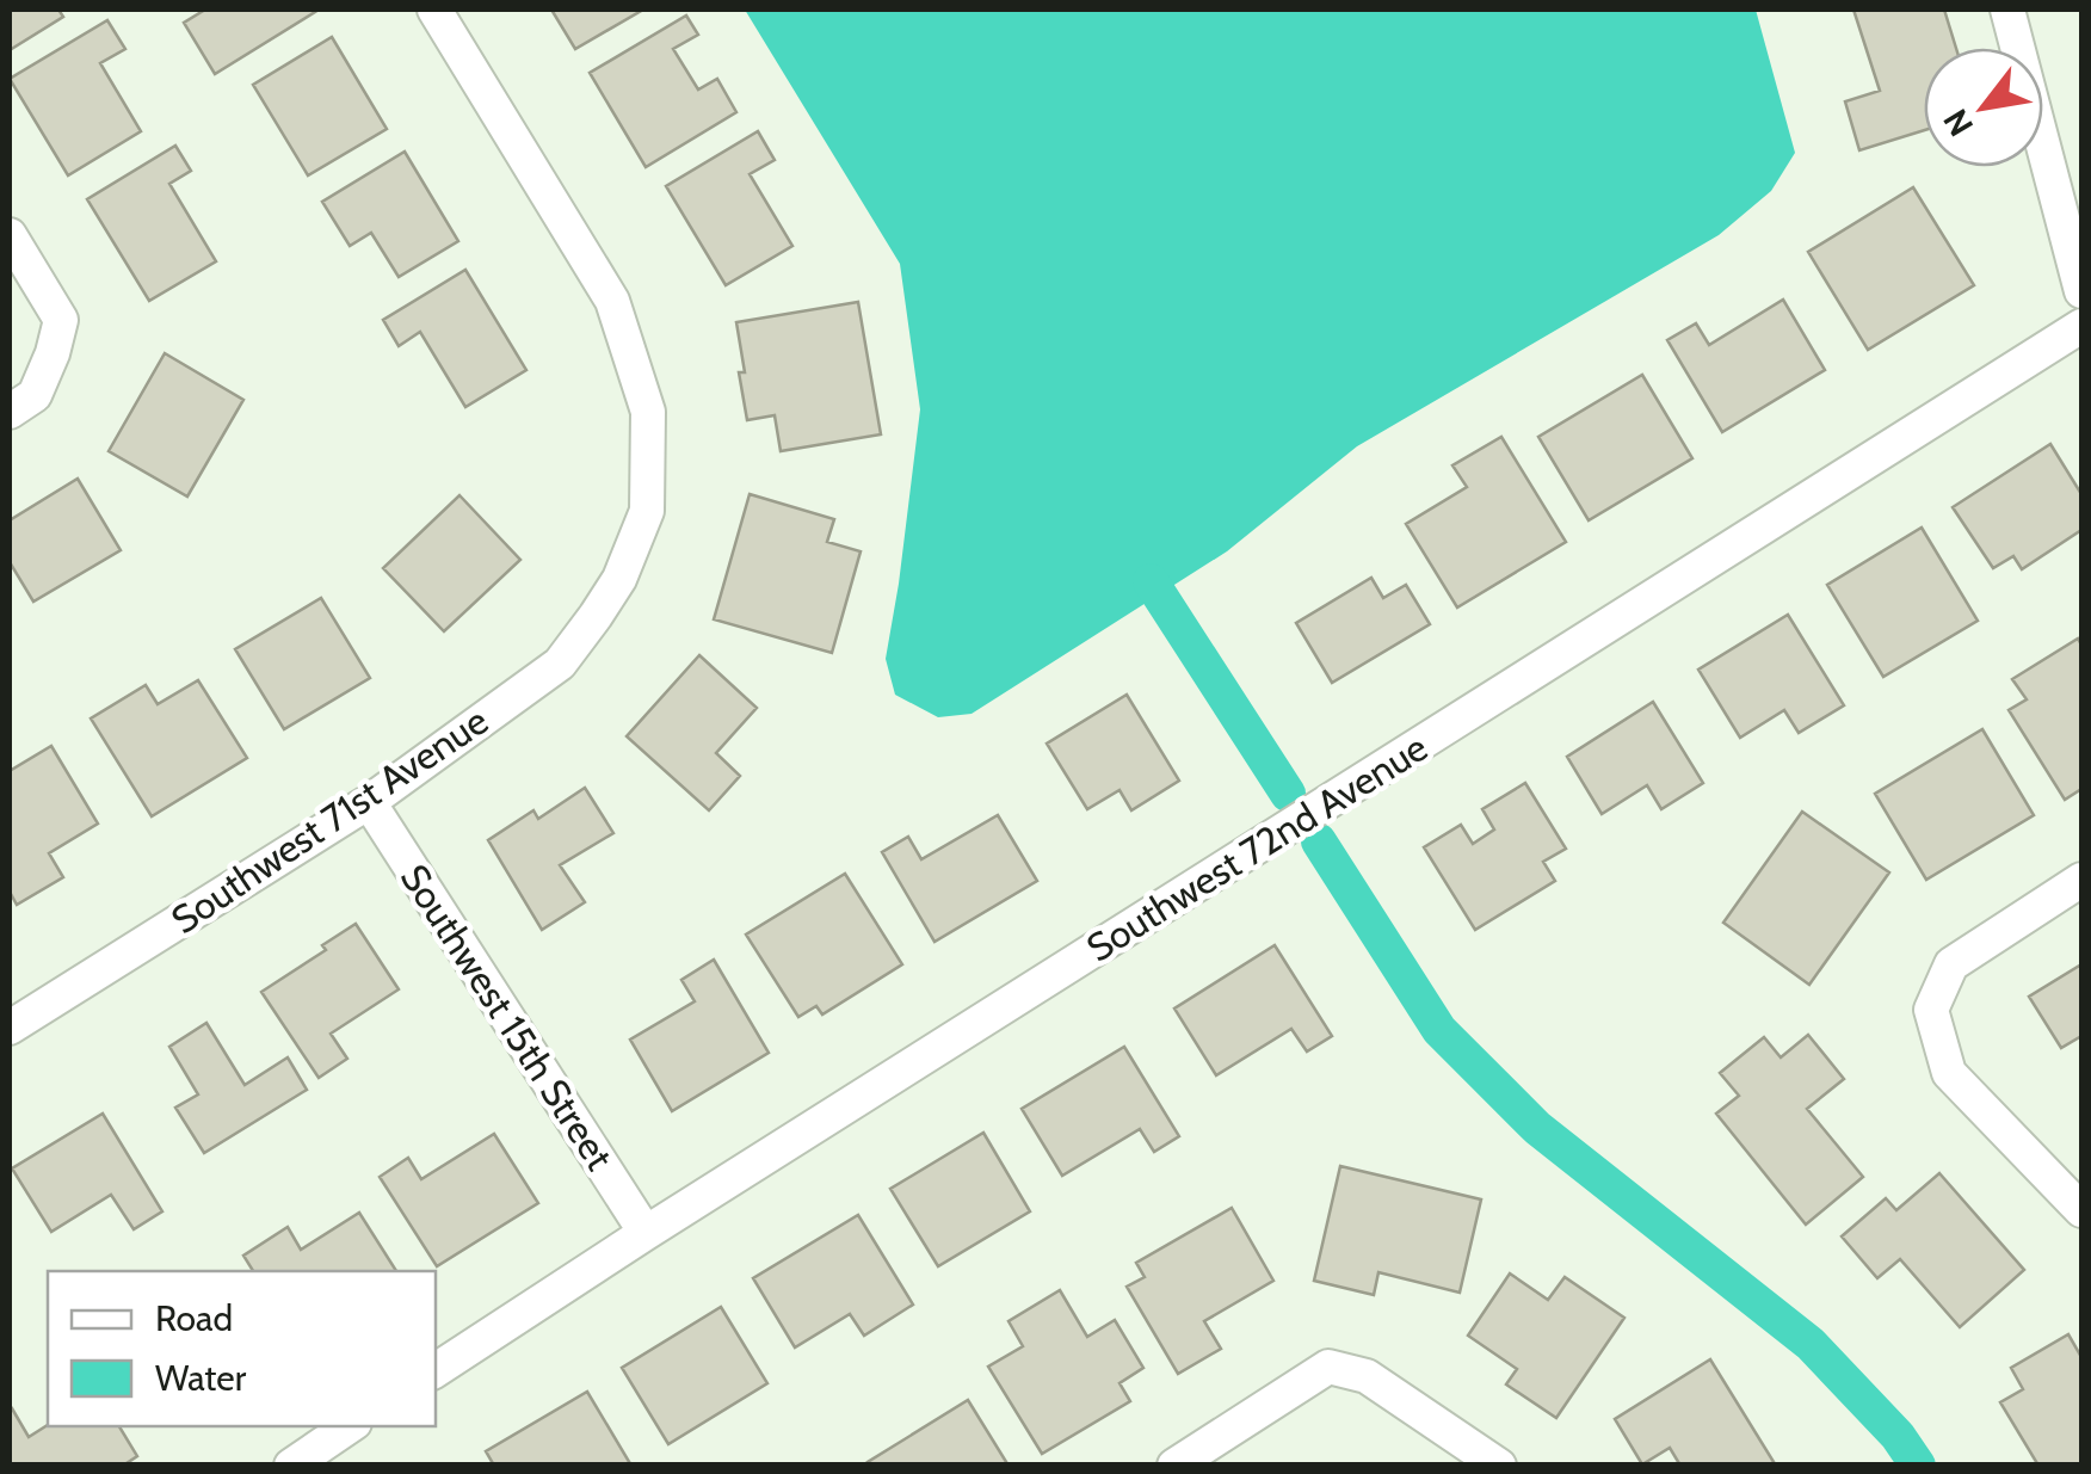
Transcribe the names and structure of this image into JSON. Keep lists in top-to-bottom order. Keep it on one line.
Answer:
{"streets":{"street":["Southwest 71st Avenue","Southwest 72nd Avenue","Southwest 15th Street"]},"crossings":[["Southwest 71st Avenue","Southwest 15th Street"],["Southwest 72nd Avenue","Southwest 15th Street"]],"legend":["Road","Water"],"north":"bottom left"}
